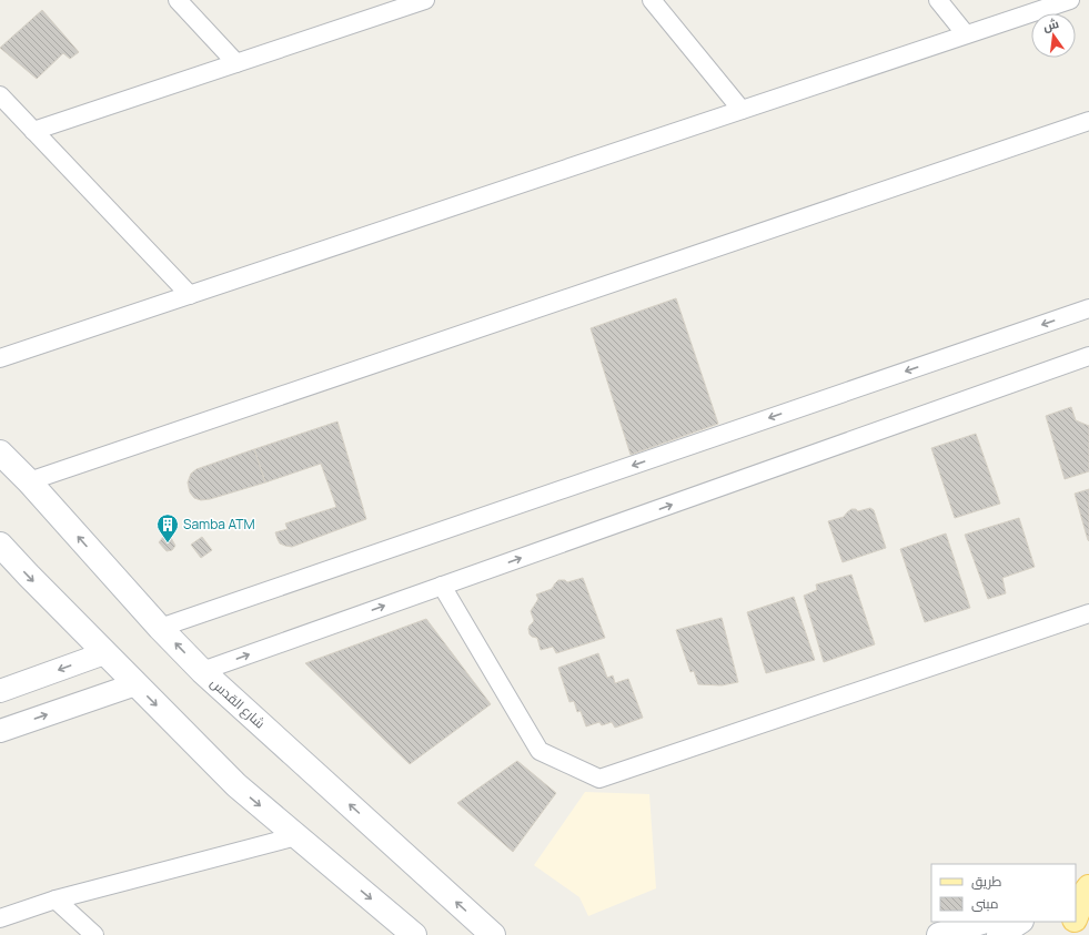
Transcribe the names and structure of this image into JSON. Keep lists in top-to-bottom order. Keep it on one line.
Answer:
{"streets":{"main road":["شارع القدس"]},"places":{"building":["Samba ATM"]},"legend":["طريق","مبنى"],"north":"top"}
